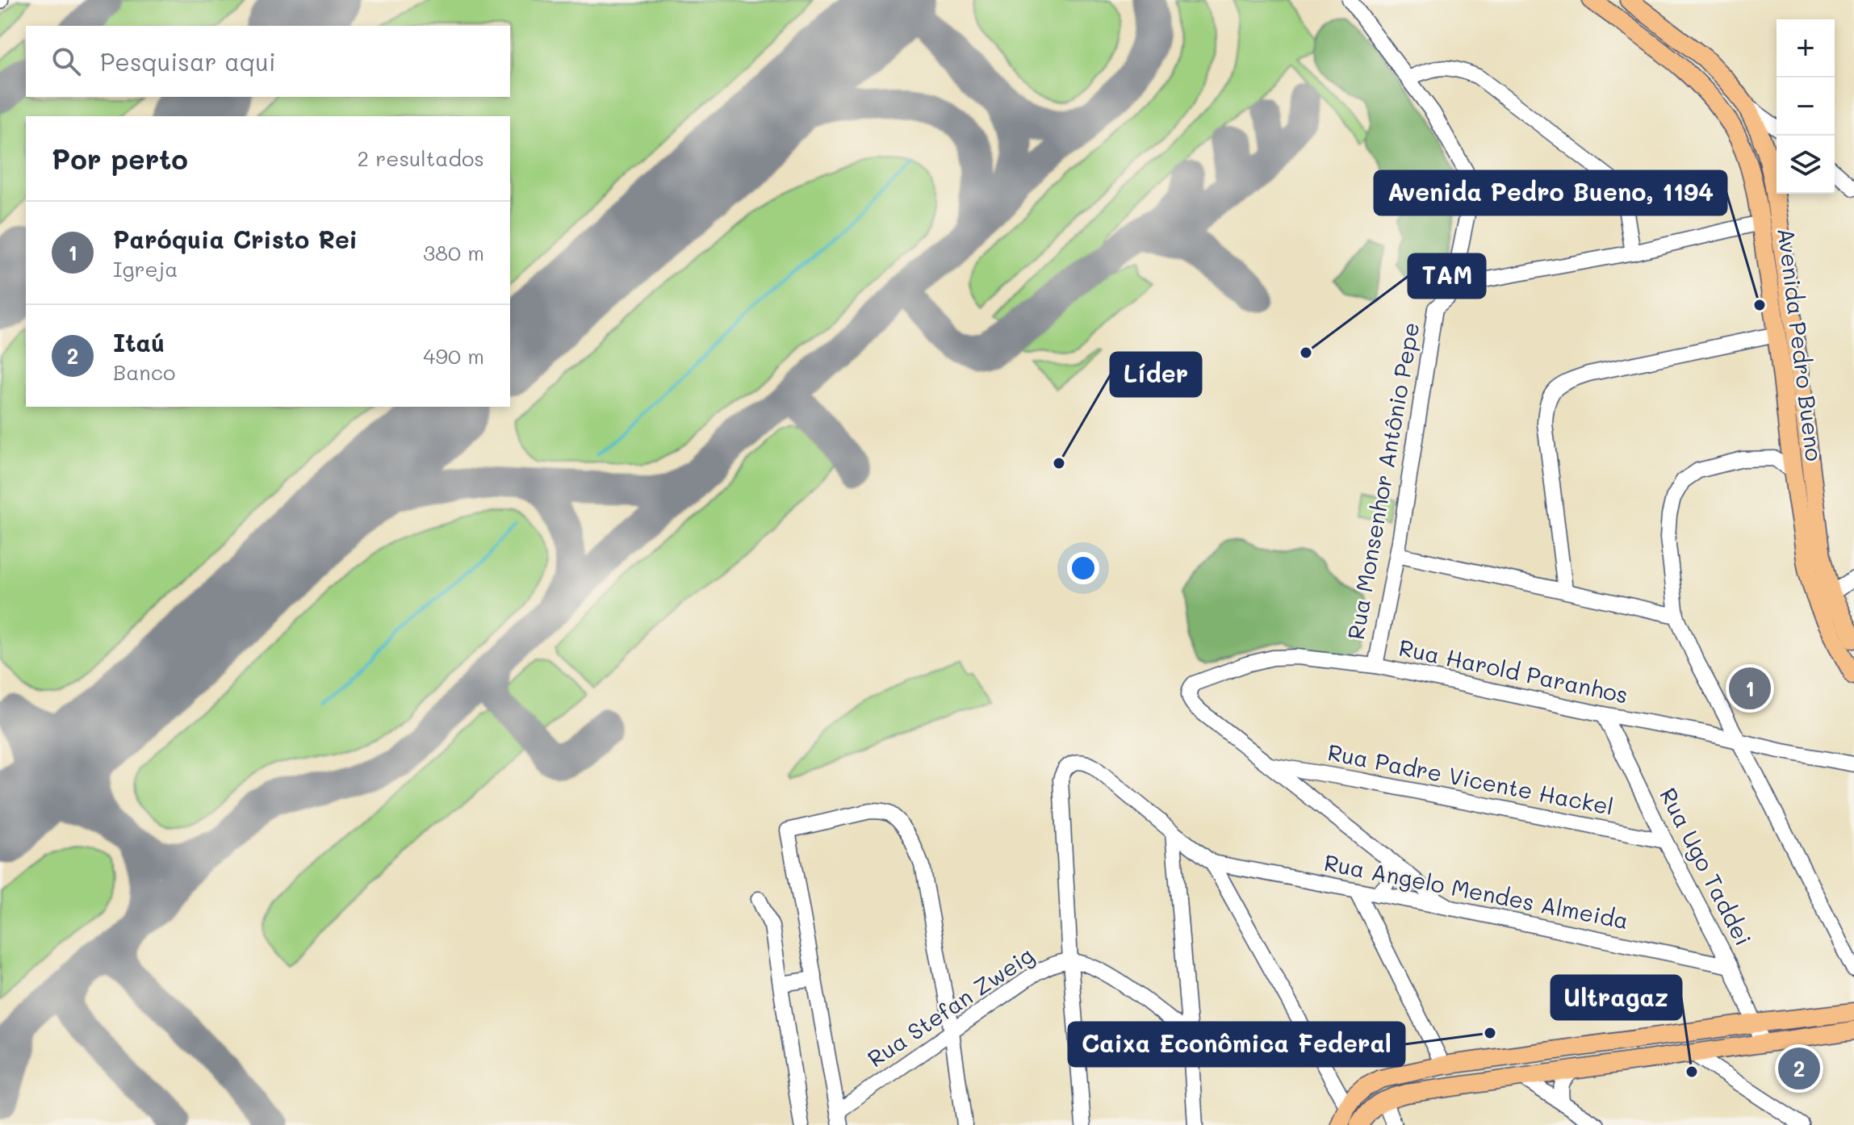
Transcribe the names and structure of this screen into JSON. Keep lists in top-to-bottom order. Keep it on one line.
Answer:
{"streets":{"main road":["Avenida Pedro Bueno"],"street":["Rua Monsenhor Antônio Pepe","Rua Harold Paranhos","Rua Padre Vicente Hackel","Rua Ugo Taddei","Rua Angelo Mendes Almeida","Rua Stefan Zweig"]},"crossings":[["Rua Monsenhor Antônio Pepe","Rua Harold Paranhos"],["Rua Harold Paranhos","Rua Padre Vicente Hackel"],["Rua Harold Paranhos","Rua Ugo Taddei"],["Rua Padre Vicente Hackel","Rua Ugo Taddei"],["Rua Ugo Taddei","Rua Angelo Mendes Almeida"]],"places":["Avenida Pedro Bueno, 1194","TAM","Líder","Caixa Econômica Federal","Ultragaz"],"page":{"map_buttons":["+","−"],"search":"Pesquisar aqui","heading":["Por perto","2 resultados"],"list":[{"mark":"1","name":"Paróquia Cristo Rei","note":"Igreja","value":"380 m"},{"mark":"2","name":"Itaú","note":"Banco","value":"490 m"}],"pins":["1","2"]}}
